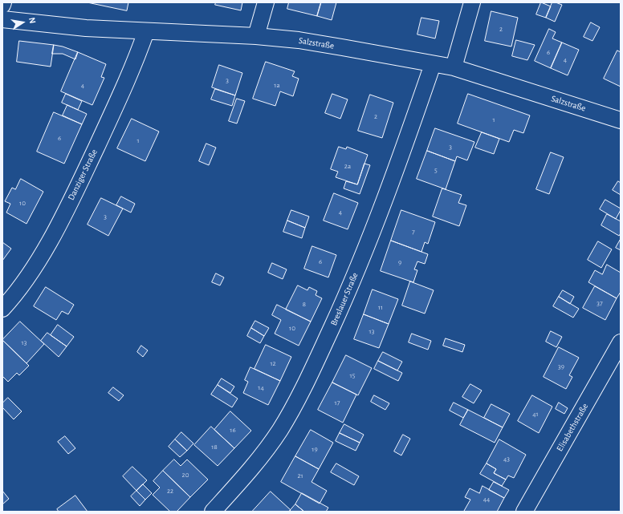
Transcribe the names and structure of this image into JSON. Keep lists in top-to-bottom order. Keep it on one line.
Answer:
{"streets":{"street":["Salzstraße","Danziger Straße","Breslauer Straße","Elisabethstraße"]},"crossings":[["Salzstraße","Danziger Straße"],["Salzstraße","Breslauer Straße"]],"house_numbers":["2","6","4","3","4","1a","2","1","6","1","3","2a","5","10","4","3","7","6","9","37","8","11","10","13","13","12","39","15","14","17","41","16","18","19","43","20","21","22","44"],"north":"right"}
